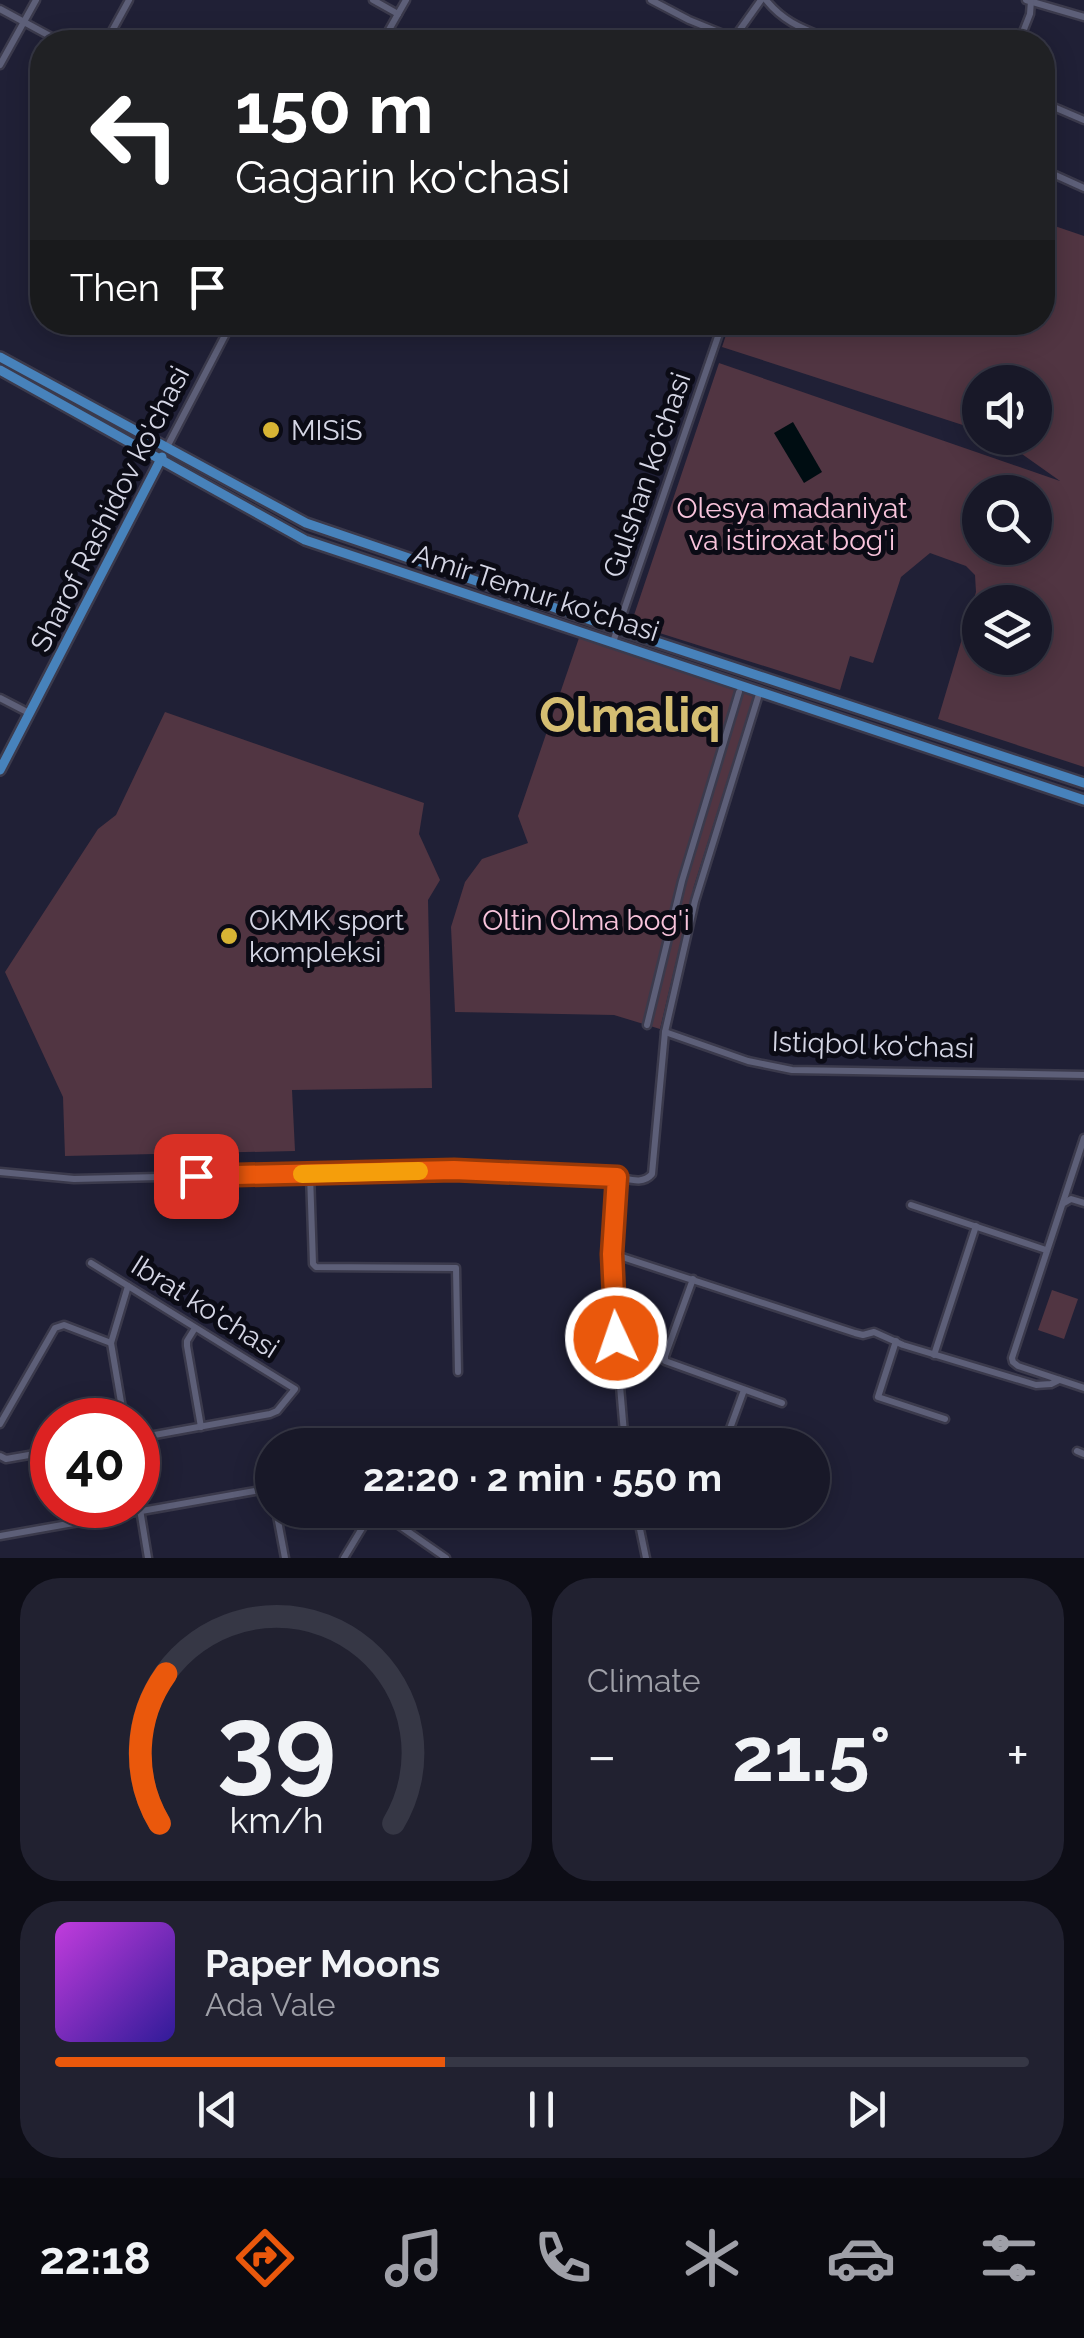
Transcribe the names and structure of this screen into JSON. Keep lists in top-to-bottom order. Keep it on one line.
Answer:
{"streets":{"main road":["Sharof Rashidov ko'chasi","Amir Temur ko'chasi"],"street":["Gulshan ko'chasi","Istiqbol ko'chasi","Ibrat ko'chasi"]},"crossings":[["Gulshan ko'chasi","Amir Temur ko'chasi"],["Sharof Rashidov ko'chasi","Amir Temur ko'chasi"]],"districts":["Olmaliq"],"parks":["Olesya madaniyat va istiroxat bog'i","Oltin Olma bog'i"],"places":["MISiS","OKMK sport kompleksi"],"page":{"turn":["150 m","Gagarin ko'chasi"],"then":"Then","limit":"40","trip":"22:20 · 2 min · 550 m","tile":"Climate","heat":["−","21.5°","+"],"song":["Paper Moons","Ada Vale"],"tabs":"22:18","gauge":["39","km/h"]}}
